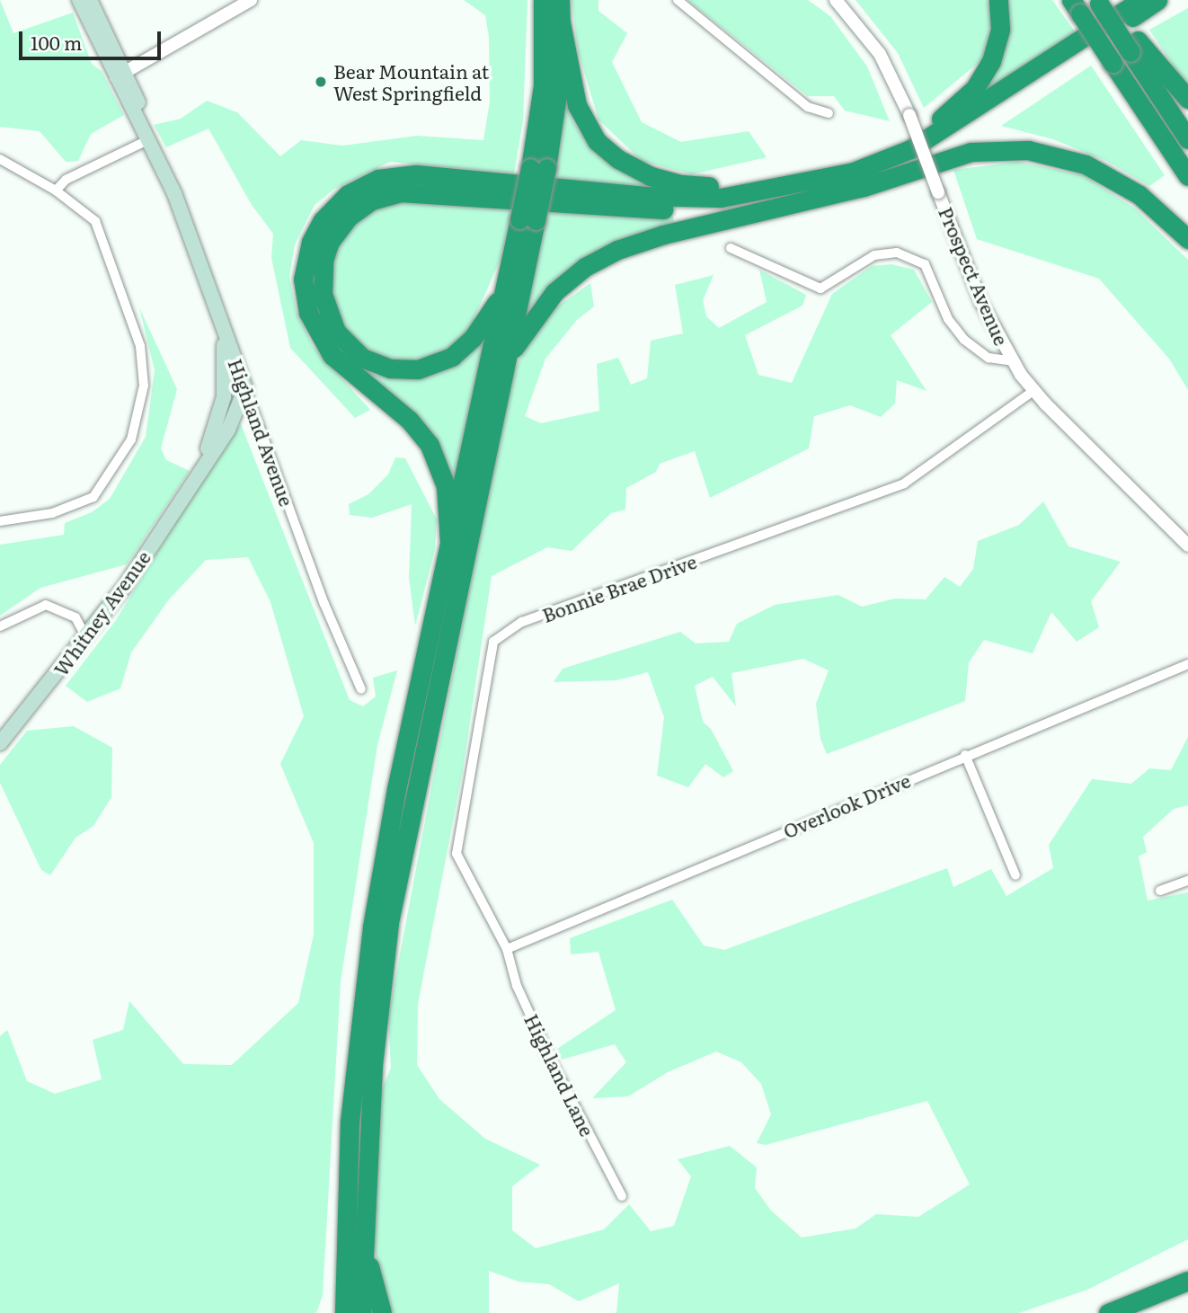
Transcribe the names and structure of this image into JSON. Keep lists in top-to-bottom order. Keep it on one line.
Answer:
{"streets":{"main road":["Highland Avenue","Whitney Avenue"],"street":["Prospect Avenue","Bonnie Brae Drive","Overlook Drive","Highland Lane"]},"crossings":[["Prospect Avenue","Bonnie Brae Drive"],["Highland Avenue","Whitney Avenue"],["Bonnie Brae Drive","Overlook Drive"],["Bonnie Brae Drive","Highland Lane"],["Overlook Drive","Highland Lane"]],"places":["Bear Mountain at West Springfield"],"scale_bar":"100 m"}
